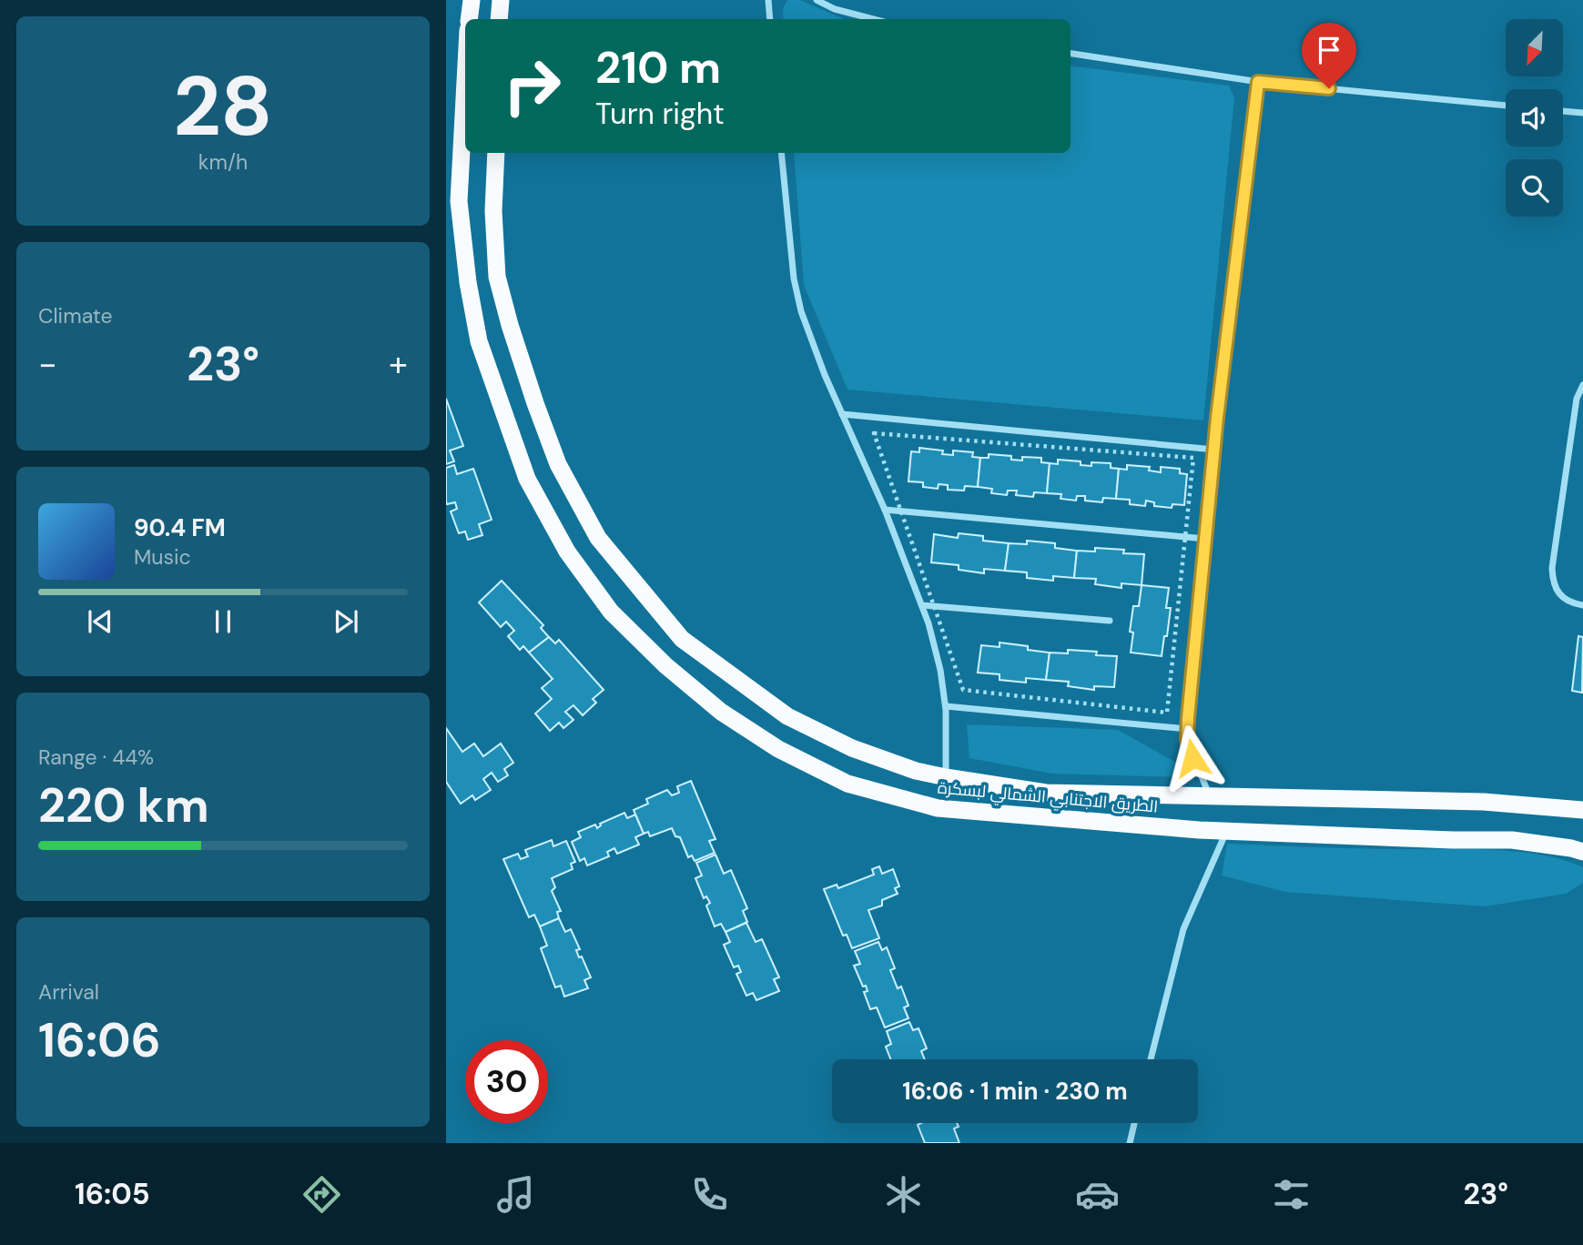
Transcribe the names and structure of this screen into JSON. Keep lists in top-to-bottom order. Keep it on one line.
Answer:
{"streets":{"highway":["الطريق الاجتنابي الشمالي لبسكرة"]},"north":"bottom left","page":{"tile":[["28","km/h"],"Climate",["Range · 44%","220 km"],["Arrival","16:06"]],"turn":["210 m","Turn right"],"heat":["−","23°","+"],"song":["90.4 FM","Music"],"limit":"30","trip":"16:06 · 1 min · 230 m","tabs":["16:05","23°"]}}
